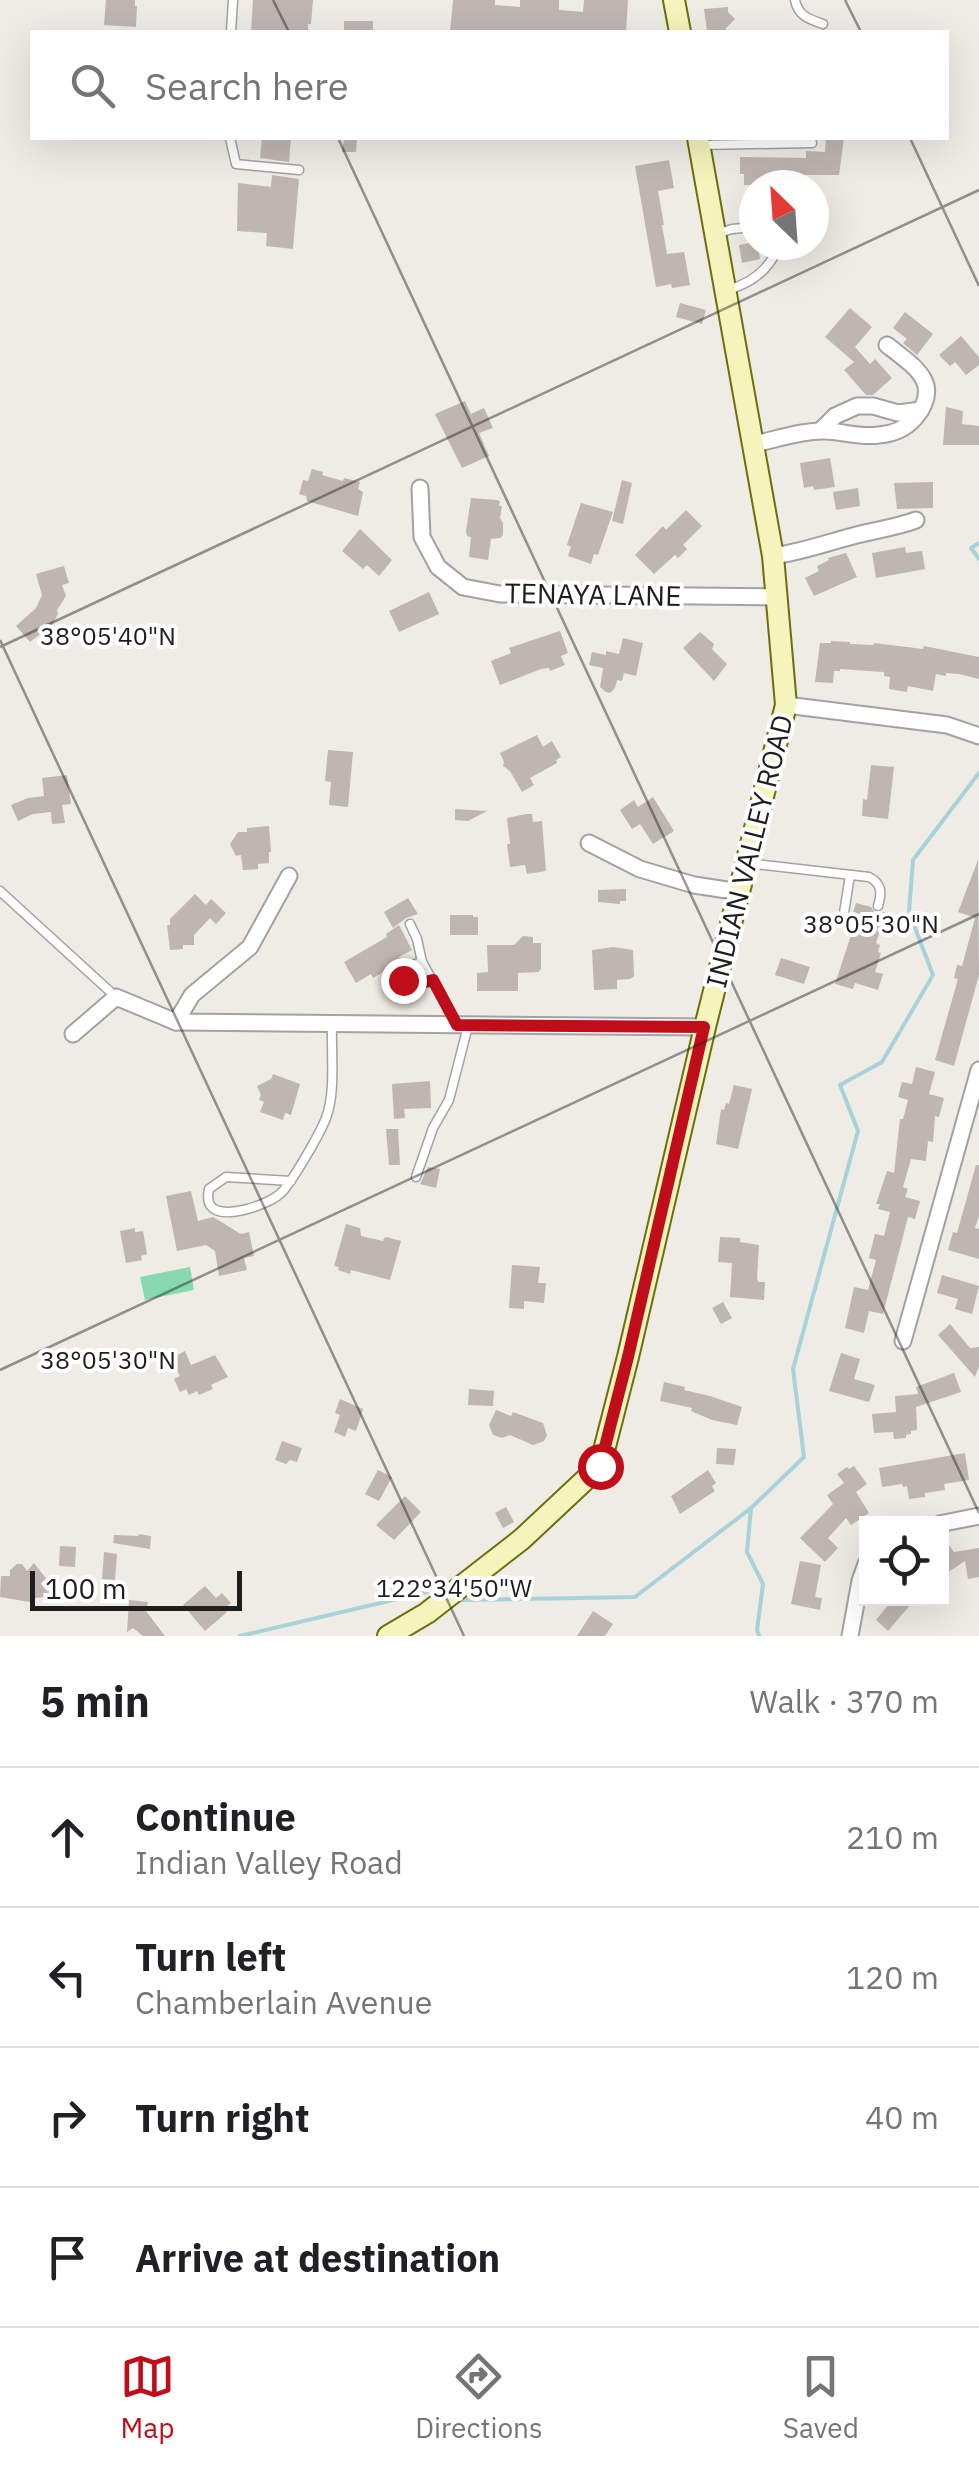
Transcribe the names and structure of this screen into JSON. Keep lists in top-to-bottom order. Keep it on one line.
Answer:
{"streets":{"street":["TENAYA LANE","INDIAN VALLEY ROAD"]},"crossings":[["TENAYA LANE","INDIAN VALLEY ROAD"]],"scale_bar":"100 m","north":"top left","page":{"search":"Search here","scale":"100 m","heading":["5 min","Walk · 370 m"],"list":[["Continue","Indian Valley Road","210 m"],["Turn left","Chamberlain Avenue","120 m"],["Turn right","40 m"],"Arrive at destination"],"nav":["Map","Directions","Saved"]},"coordinates":["38°05'40\"N","38°05'30\"N","122°34'50\"W"]}
